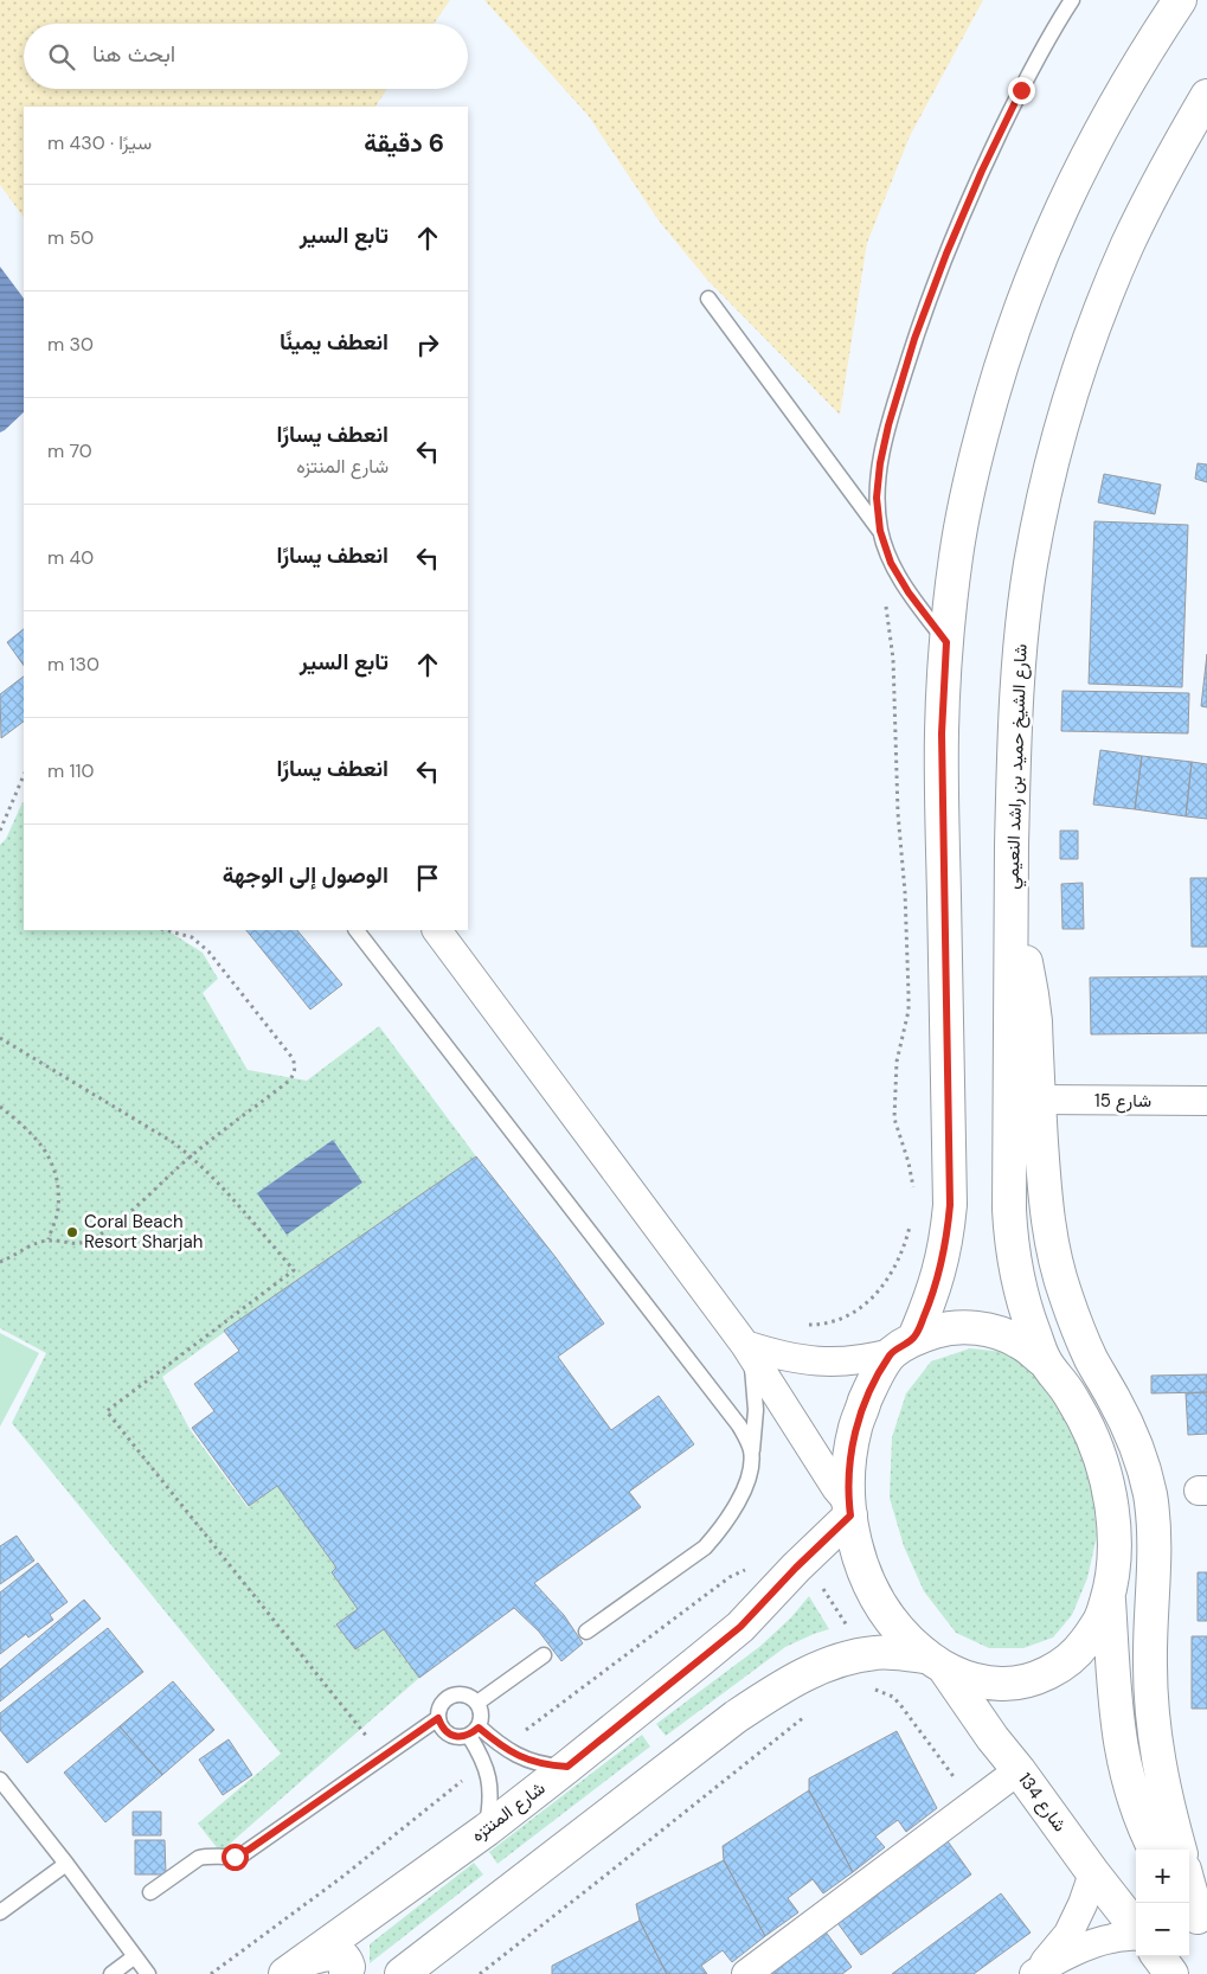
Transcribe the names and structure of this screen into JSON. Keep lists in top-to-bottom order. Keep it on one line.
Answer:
{"streets":{"main road":["شارع الشيخ حميد بن راشد النعيمي","شارع 134","شارع المنتزه"],"street":["شارع 15"]},"places":["Coral Beach Resort Sharjah"],"page":{"search":"ابحث هنا","heading":["6 دقيقة","سيرًا · 430 m"],"list":[["تابع السير","50 m"],["انعطف يمينًا","30 m"],["انعطف يسارًا","شارع المنتزه","70 m"],["انعطف يسارًا","40 m"],["تابع السير","130 m"],["انعطف يسارًا","110 m"],"الوصول إلى الوجهة"],"map_buttons":["+","−"]}}
